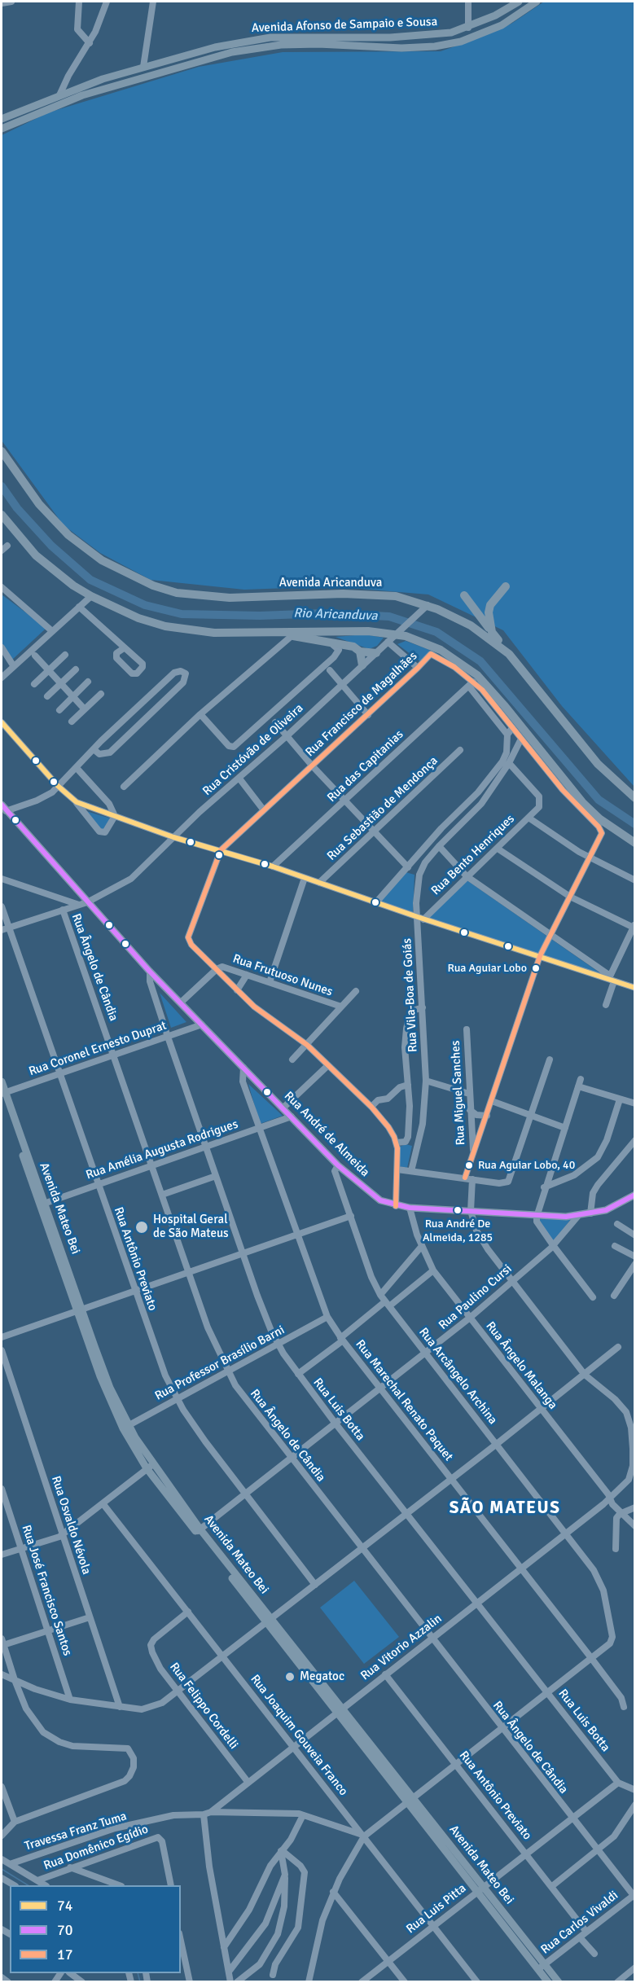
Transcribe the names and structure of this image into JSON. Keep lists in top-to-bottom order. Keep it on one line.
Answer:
{"streets":{"highway":["Avenida Aricanduva"],"main road":["Avenida Afonso de Sampaio e Sousa","Rua André de Almeida","Avenida Mateo Bei"],"street":["Rua Francisco de Magalhães","Rua Cristóvão de Oliveira","Rua das Capitanias","Rua Sebastião de Mendonça","Rua Bento Henriques","Rua Ângelo de Cândia","Rua Frutuoso Nunes","Rua Vila-Boa de Goiás","Rua Coronel Ernesto Duprat","Rua Miguel Sanches","Rua Amélia Augusta Rodrigues","Rua Antônio Previato","Rua Paulino Cursi","Rua Professor Brasílio Barni","Rua Ângelo Malanga","Rua Arcângelo Archina","Rua Marechal Renato Paquet","Rua Luis Botta","Rua Osvaldo Névola","Rua José Francisco Santos","Rua Vitorio Azzalin","Rua Felippo Cordelli","Rua Joaquim Gouveia Franco","Travessa Franz Tuma","Rua Domênico Egídio","Rua Luis Pitta","Rua Carlos Vivaldi"]},"crossings":[["Avenida Aricanduva","Rua Cristóvão de Oliveira"],["Rua Francisco de Magalhães","Rua das Capitanias"],["Rua Cristóvão de Oliveira","Rua Ângelo de Cândia"],["Rua Cristóvão de Oliveira","Rua André de Almeida"],["Rua Cristóvão de Oliveira","Rua Antônio Previato"],["Rua Bento Henriques","Rua Vila-Boa de Goiás"],["Rua Ângelo de Cândia","Rua Coronel Ernesto Duprat"],["Rua Ângelo de Cândia","Rua Amélia Augusta Rodrigues"],["Rua Ângelo de Cândia","Rua Paulino Cursi"],["Rua Ângelo de Cândia","Rua Professor Brasílio Barni"],["Rua Ângelo de Cândia","Rua Vitorio Azzalin"],["Rua Ângelo de Cândia","Rua Luis Pitta"],["Rua Ângelo de Cândia","Rua Carlos Vivaldi"],["Rua Coronel Ernesto Duprat","Rua André de Almeida"],["Rua Coronel Ernesto Duprat","Avenida Mateo Bei"],["Rua Coronel Ernesto Duprat","Rua Antônio Previato"],["Rua Coronel Ernesto Duprat","Rua Luis Botta"],["Rua André de Almeida","Rua Amélia Augusta Rodrigues"],["Rua André de Almeida","Rua Paulino Cursi"],["Rua André de Almeida","Rua Ângelo Malanga"],["Rua André de Almeida","Rua Arcângelo Archina"],["Rua André de Almeida","Rua Marechal Renato Paquet"],["Rua André de Almeida","Rua Luis Botta"],["Rua Amélia Augusta Rodrigues","Avenida Mateo Bei"],["Rua Amélia Augusta Rodrigues","Rua Antônio Previato"],["Rua Amélia Augusta Rodrigues","Rua Marechal Renato Paquet"],["Rua Amélia Augusta Rodrigues","Rua Luis Botta"],["Avenida Mateo Bei","Rua Paulino Cursi"],["Avenida Mateo Bei","Rua Professor Brasílio Barni"],["Avenida Mateo Bei","Rua Vitorio Azzalin"],["Avenida Mateo Bei","Rua Luis Pitta"],["Avenida Mateo Bei","Rua Carlos Vivaldi"],["Rua Antônio Previato","Rua Paulino Cursi"],["Rua Antônio Previato","Rua Professor Brasílio Barni"],["Rua Antônio Previato","Rua Vitorio Azzalin"],["Rua Antônio Previato","Rua Luis Pitta"],["Rua Antônio Previato","Rua Carlos Vivaldi"],["Rua Paulino Cursi","Rua Ângelo Malanga"],["Rua Paulino Cursi","Rua Arcângelo Archina"],["Rua Paulino Cursi","Rua Marechal Renato Paquet"],["Rua Paulino Cursi","Rua Luis Botta"],["Rua Professor Brasílio Barni","Rua Marechal Renato Paquet"],["Rua Professor Brasílio Barni","Rua Luis Botta"],["Rua Ângelo Malanga","Rua Vitorio Azzalin"],["Rua Arcângelo Archina","Rua Marechal Renato Paquet"],["Rua Arcângelo Archina","Rua Vitorio Azzalin"],["Rua Marechal Renato Paquet","Rua Vitorio Azzalin"],["Rua Luis Botta","Rua Vitorio Azzalin"],["Rua Luis Botta","Rua Luis Pitta"],["Rua Vitorio Azzalin","Rua Felippo Cordelli"],["Rua Vitorio Azzalin","Rua Joaquim Gouveia Franco"],["Rua Vitorio Azzalin","Travessa Franz Tuma"],["Rua Felippo Cordelli","Rua Joaquim Gouveia Franco"],["Rua Joaquim Gouveia Franco","Rua Luis Pitta"]],"districts":["SÃO MATEUS"],"water":["Rio Aricanduva"],"places":["Rua Aguiar Lobo","Rua Aguiar Lobo, 40","Rua André De Almeida, 1285","Hospital Geral de São Mateus","Megatoc"],"lines":["transit line 17","transit line 74","transit line 70"],"legend":["74","70","17"]}
